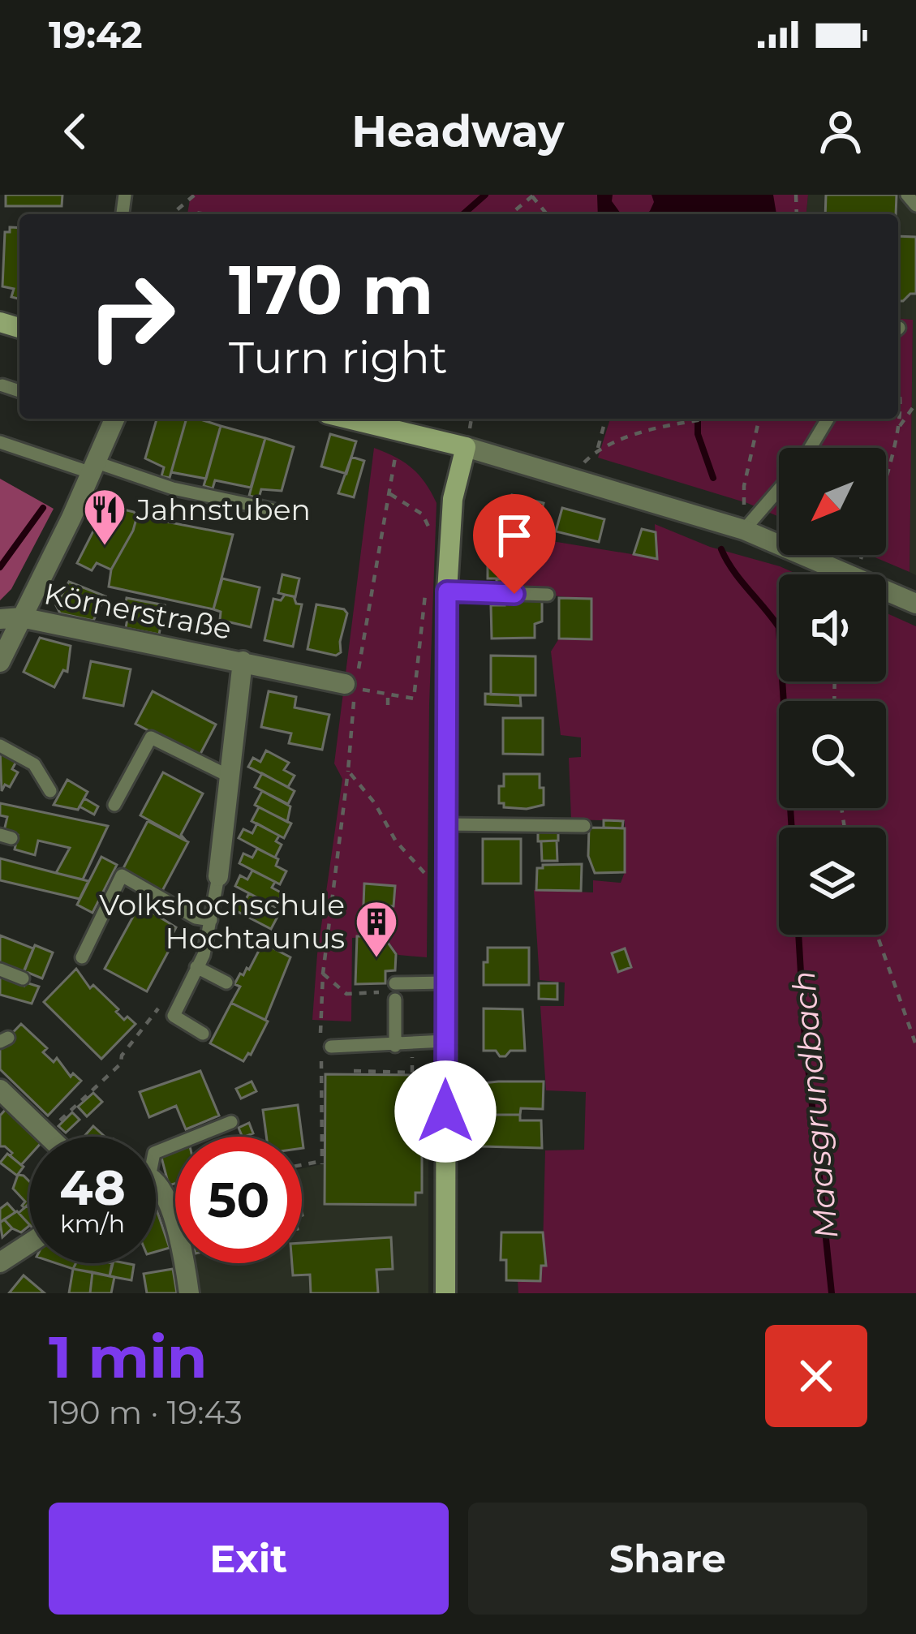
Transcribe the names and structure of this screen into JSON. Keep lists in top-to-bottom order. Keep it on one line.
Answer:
{"streets":{"street":["Körnerstraße"]},"water":["Maasgrundbach"],"places":{"restaurant":["Jahnstuben"],"building":["Volkshochschule Hochtaunus"]},"north":"bottom left","page":{"status":"19:42","header":"Headway","turn":["170 m","Turn right"],"speed":"48 km/h","limit":"50","heading":["1 min","190 m · 19:43"],"buttons":["Exit","Share"]}}
